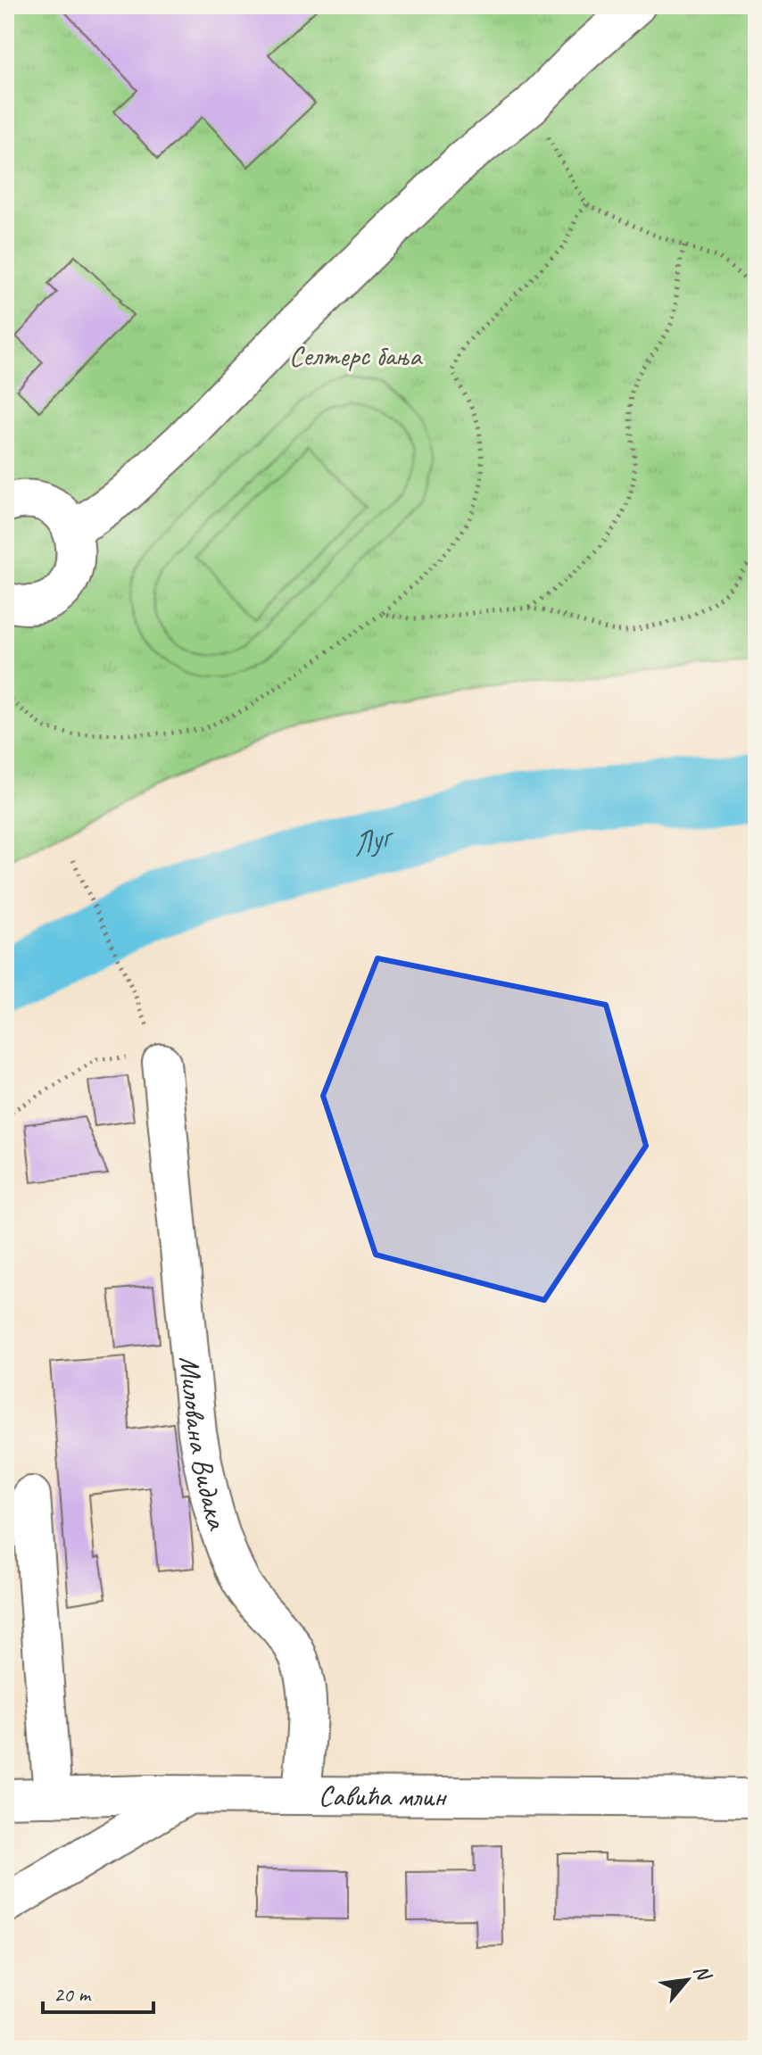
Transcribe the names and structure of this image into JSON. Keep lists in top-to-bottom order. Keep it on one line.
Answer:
{"streets":{"street":["Милована Видака","Савића млин"]},"crossings":[["Милована Видака","Савића млин"]],"water":["Луг"],"parks":["Селтерс бања"],"scale_bar":"20 m","north":"top right"}
